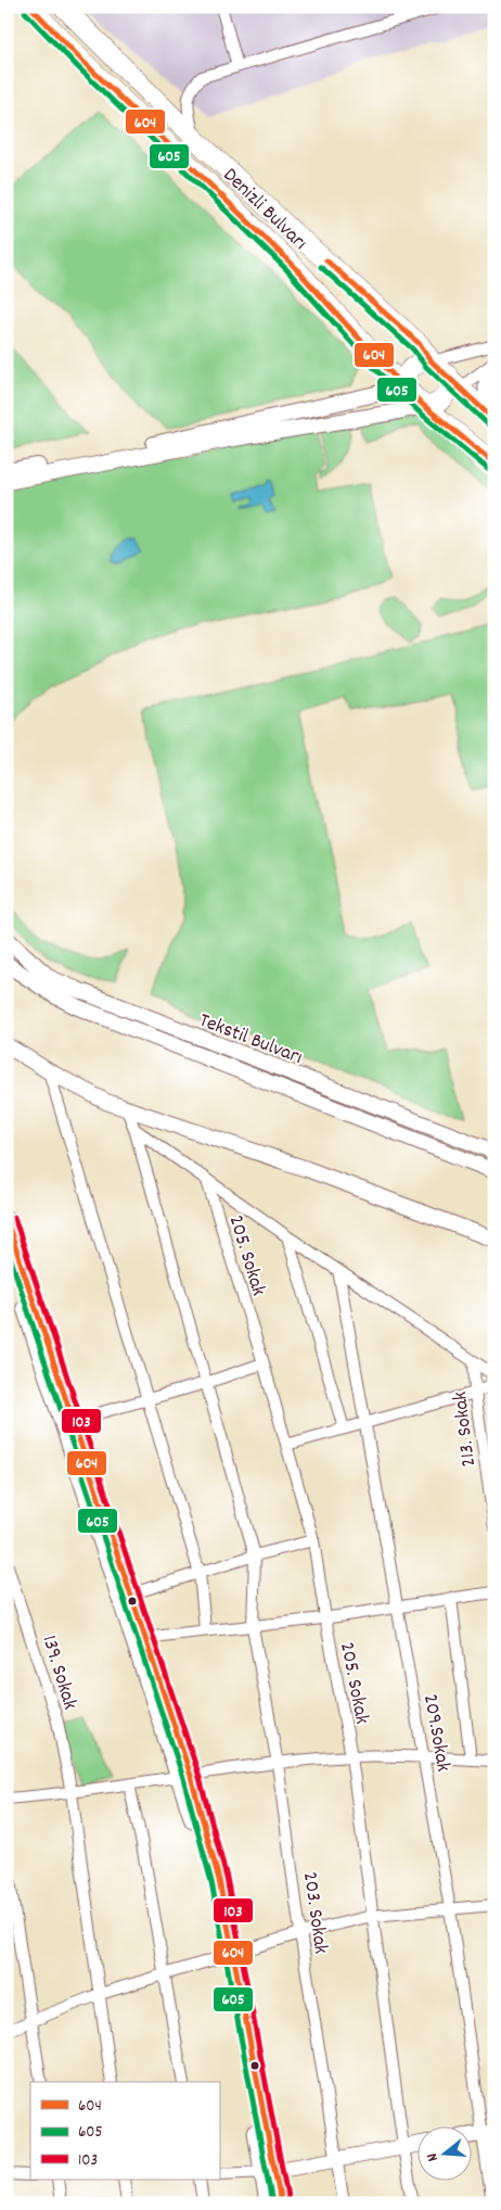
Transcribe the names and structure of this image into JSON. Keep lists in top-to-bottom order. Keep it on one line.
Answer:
{"streets":{"highway":["Denizli Bulvarı"],"street":["Tekstil Bulvarı","205. Sokak","213. Sokak","139. Sokak","209.Sokak","203. Sokak"]},"lines":["transit line 604","transit line 605","transit line 103"],"legend":["604","605","103"],"north":"left"}
